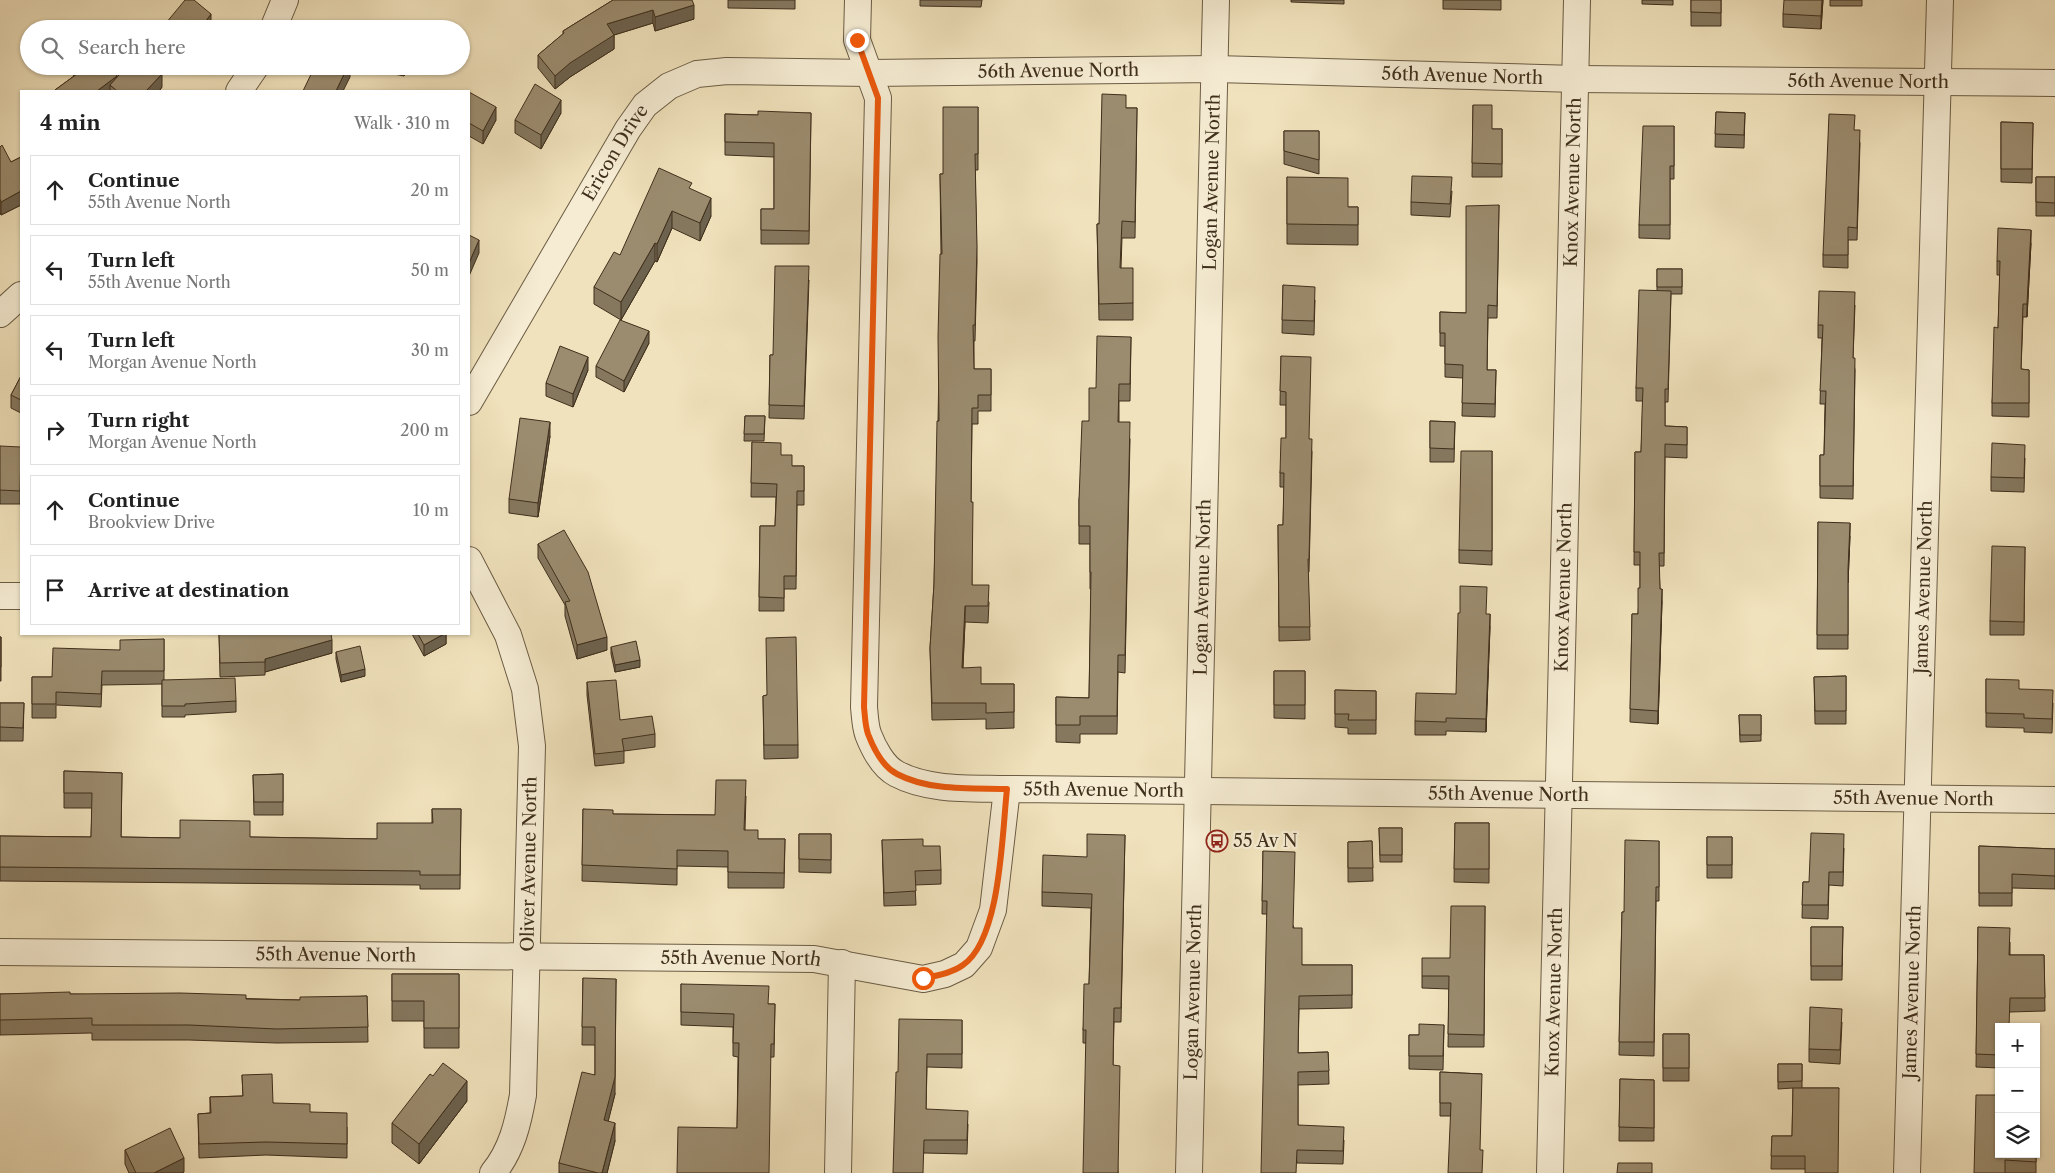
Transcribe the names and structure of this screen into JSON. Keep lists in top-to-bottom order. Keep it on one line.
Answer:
{"streets":{"street":["56th Avenue North","Ericon Drive","Logan Avenue North","Knox Avenue North","James Avenue North","55th Avenue North","Oliver Avenue North"]},"crossings":[["56th Avenue North","Ericon Drive"],["56th Avenue North","Logan Avenue North"],["56th Avenue North","Knox Avenue North"],["56th Avenue North","James Avenue North"],["Logan Avenue North","55th Avenue North"],["Knox Avenue North","55th Avenue North"],["James Avenue North","55th Avenue North"],["55th Avenue North","Oliver Avenue North"]],"places":{"bus stop":["55 Av N"]},"page":{"search":"Search here","heading":["4 min","Walk · 310 m"],"list":[["Continue","55th Avenue North","20 m"],["Turn left","55th Avenue North","50 m"],["Turn left","Morgan Avenue North","30 m"],["Turn right","Morgan Avenue North","200 m"],["Continue","Brookview Drive","10 m"],"Arrive at destination"],"map_buttons":["+","−"]}}
